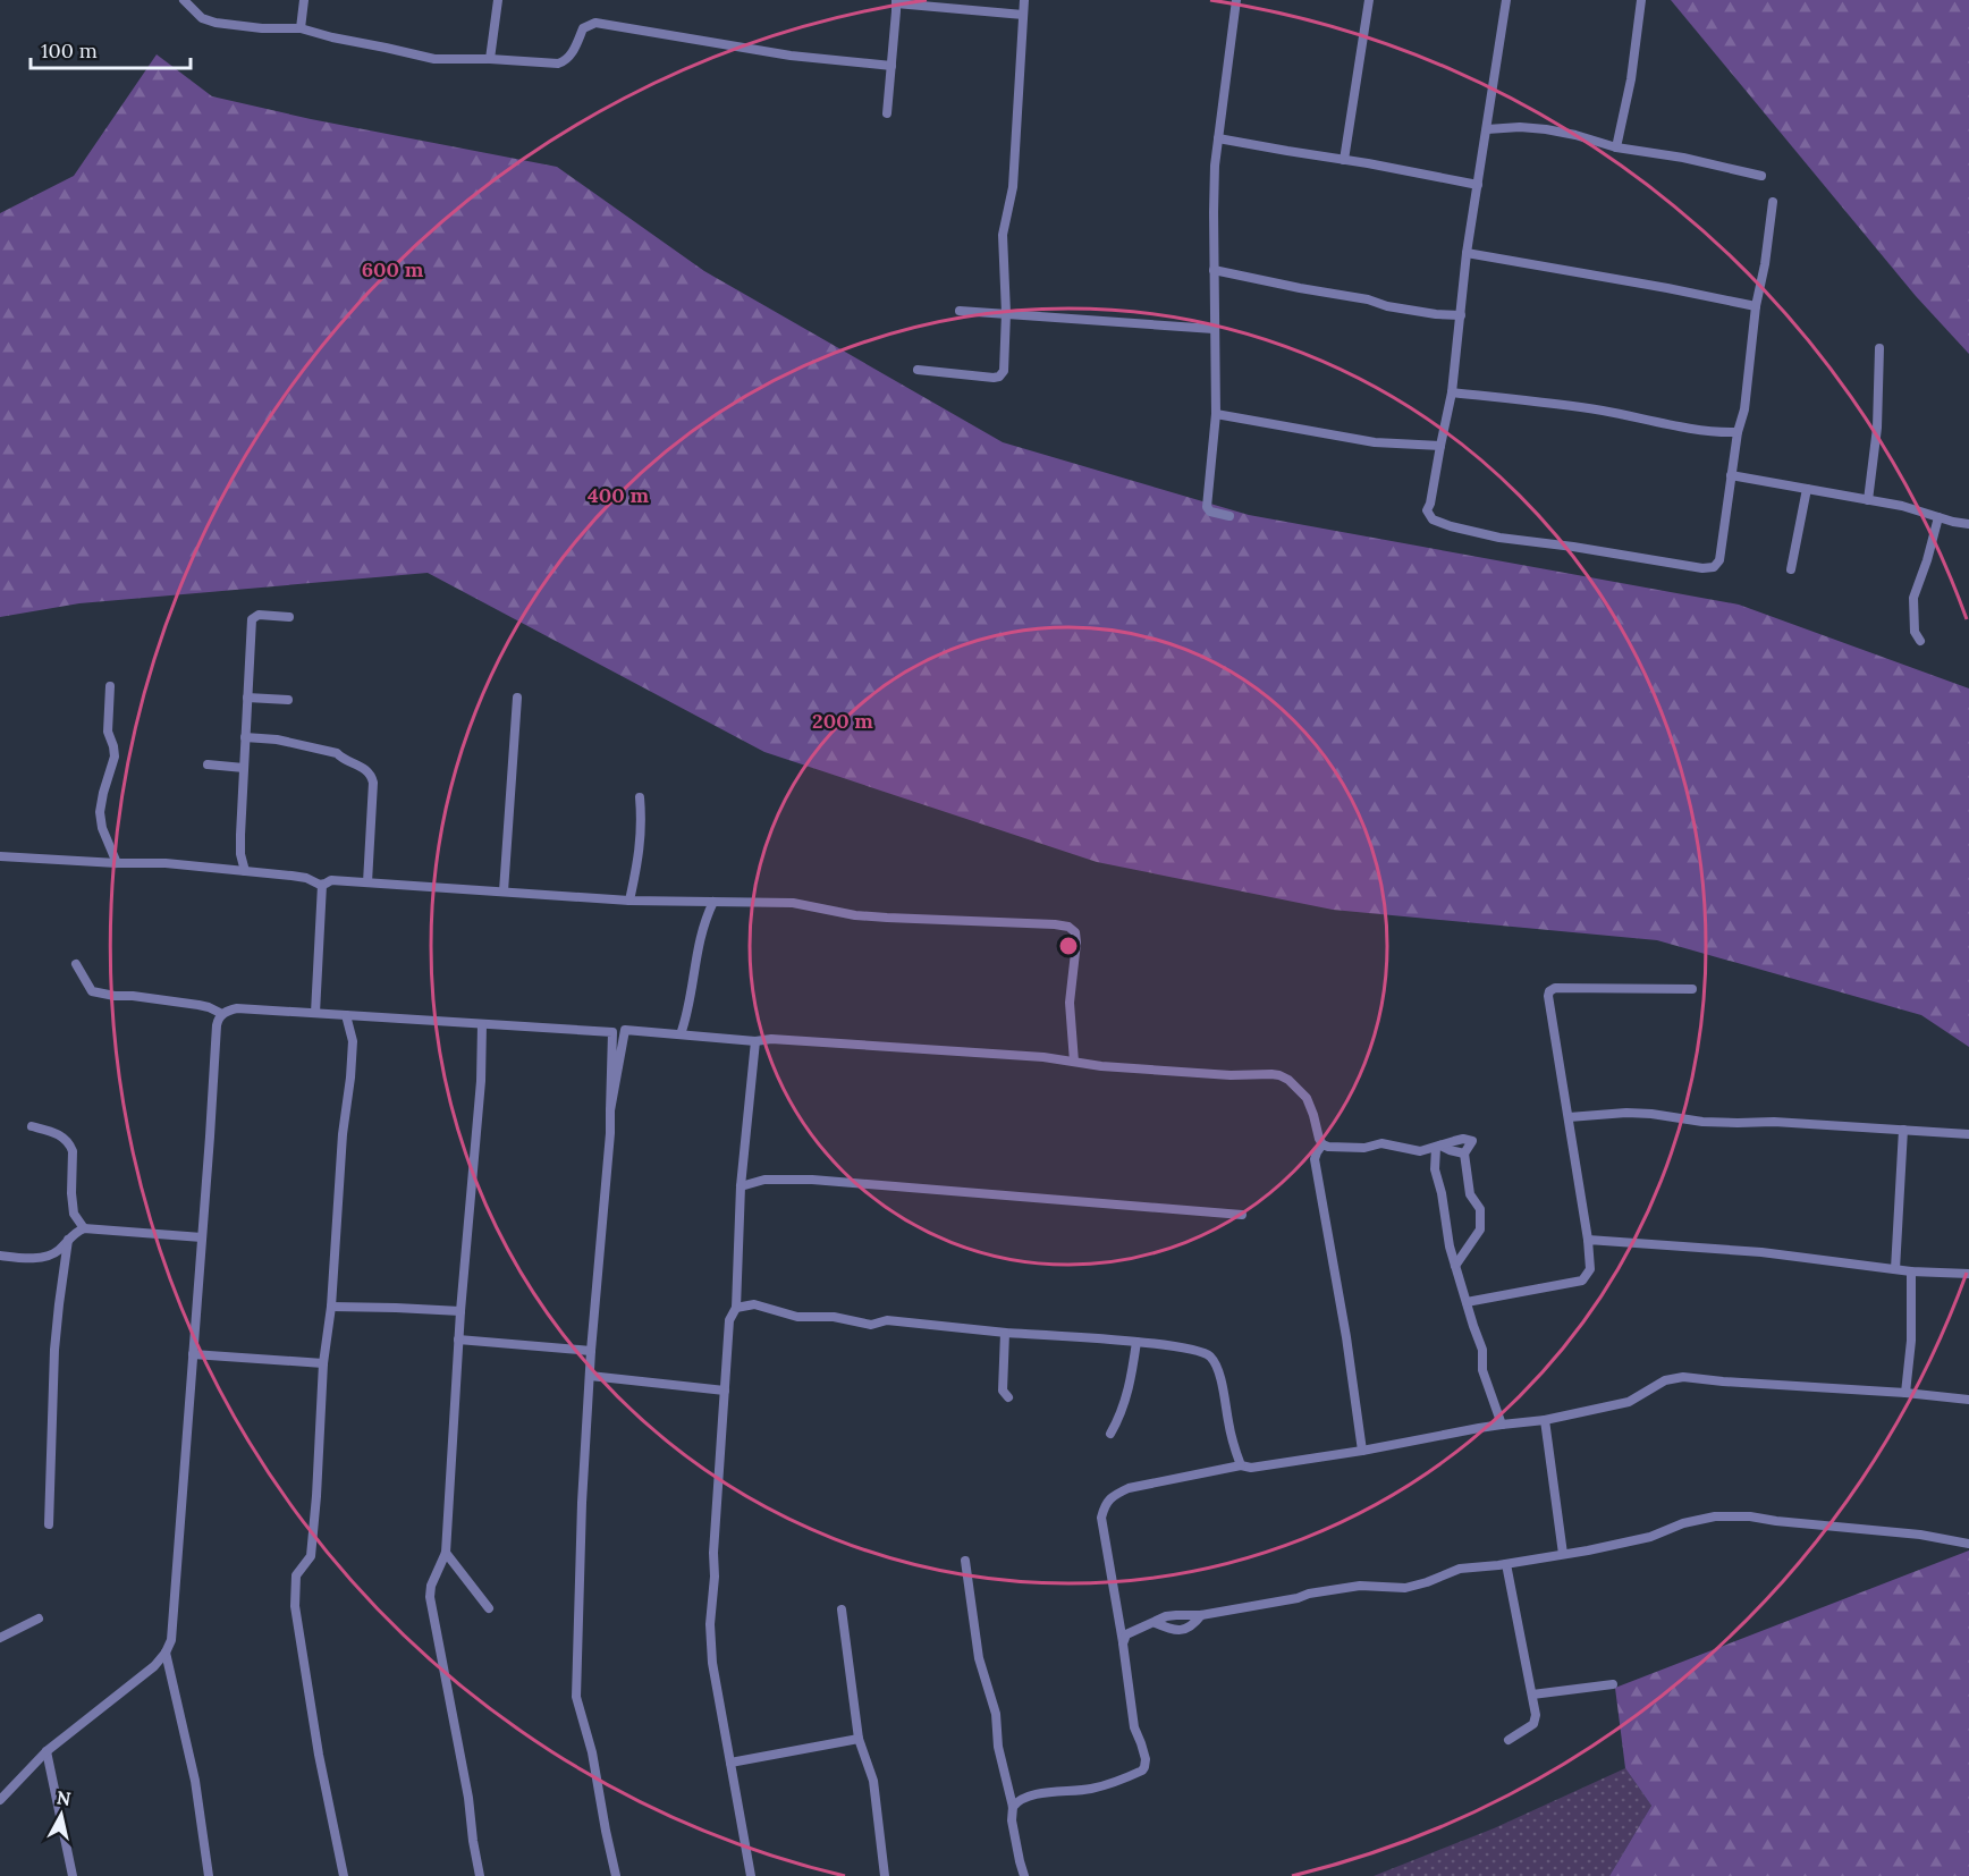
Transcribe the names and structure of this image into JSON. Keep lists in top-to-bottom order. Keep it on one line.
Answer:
{"scale_bar":"100 m","north":"top","rings":["600 m","400 m","200 m"]}
